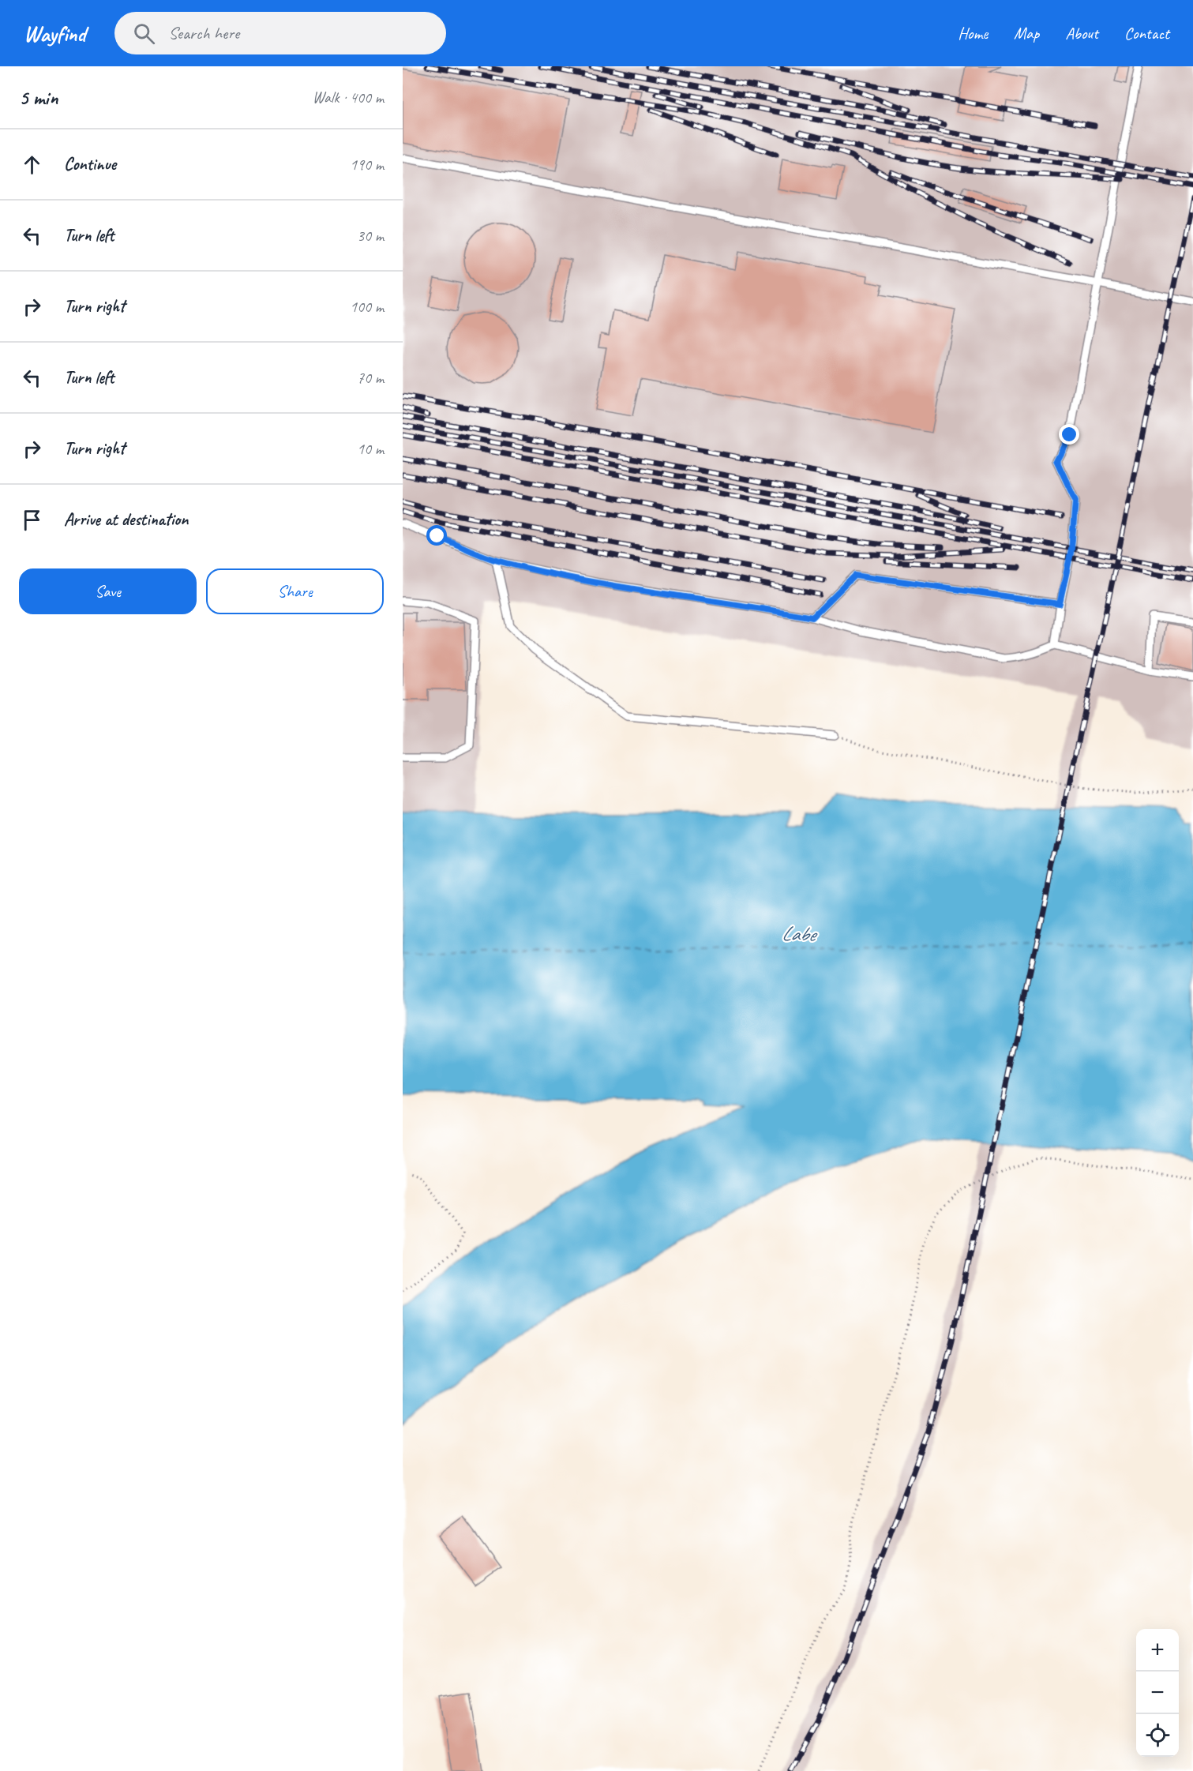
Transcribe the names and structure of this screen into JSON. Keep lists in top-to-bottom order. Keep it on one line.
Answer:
{"water":["Labe"],"page":{"header":"Wayfind","search":"Search here","nav":["Home","Map","About","Contact"],"heading":["5 min","Walk · 400 m"],"list":[["Continue","190 m"],["Turn left","30 m"],["Turn right","100 m"],["Turn left","70 m"],["Turn right","10 m"],"Arrive at destination"],"buttons":["Save","Share"],"map_buttons":["+","−"]}}
